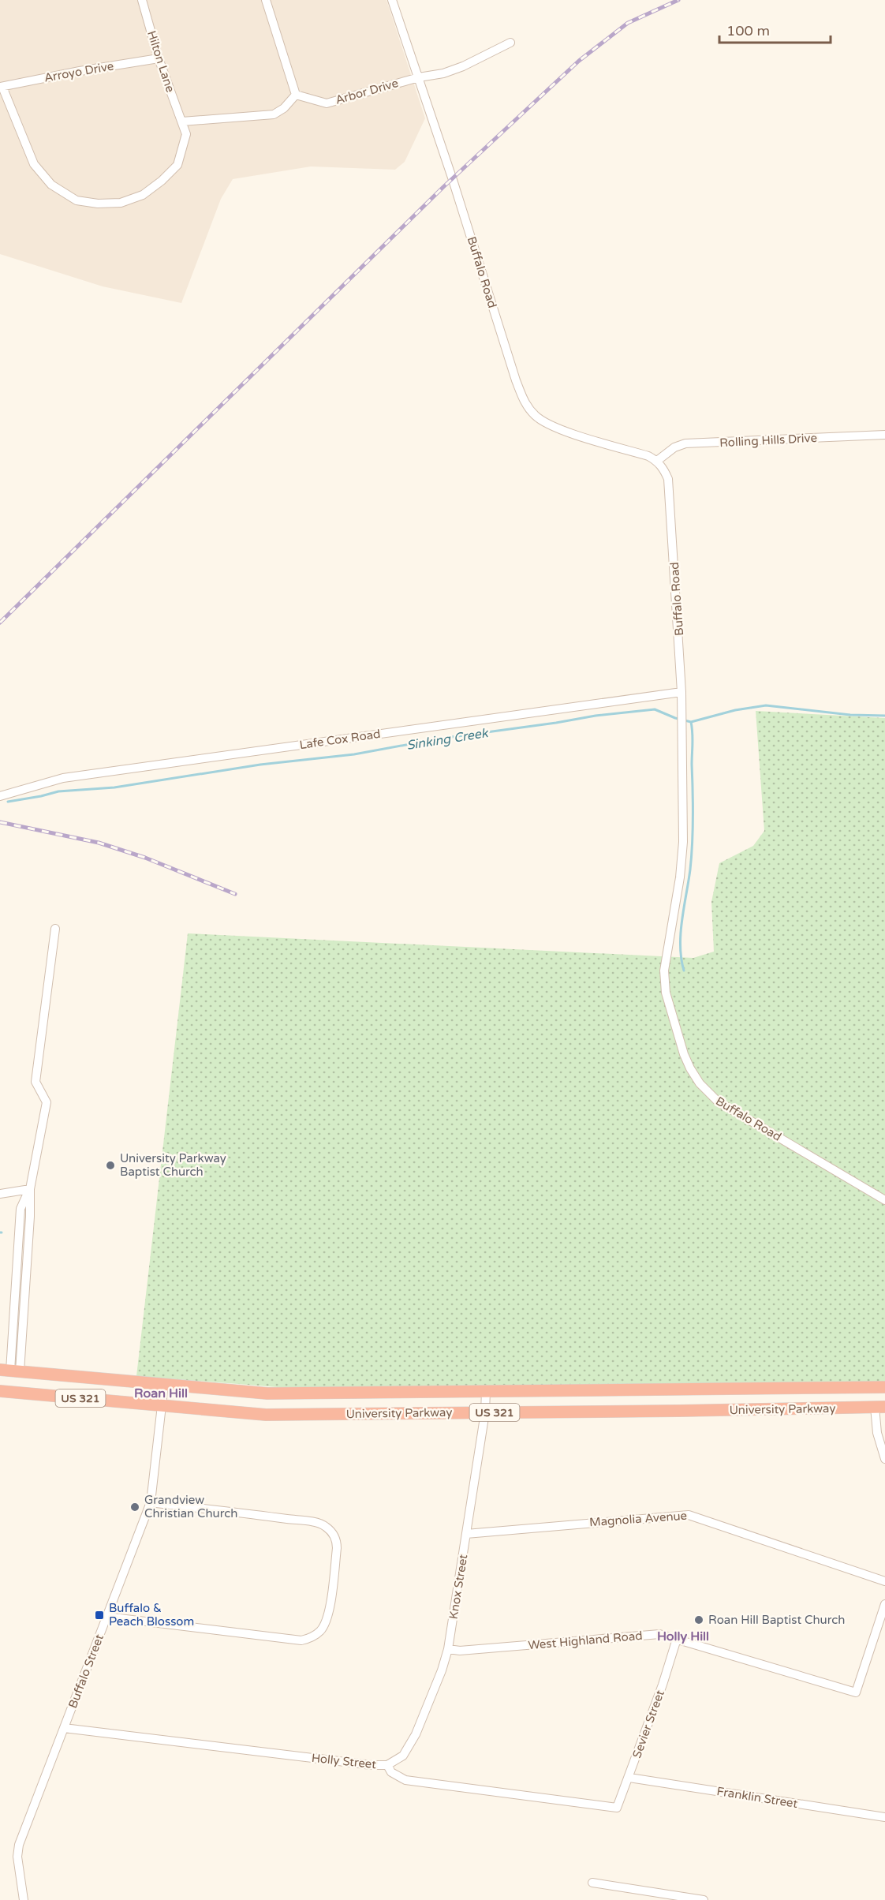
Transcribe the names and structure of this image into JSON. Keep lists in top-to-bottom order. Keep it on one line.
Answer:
{"streets":{"highway":["US 321","University Parkway"],"street":["Hilton Lane","Arroyo Drive","Arbor Drive","Buffalo Road","Rolling Hills Drive","Lafe Cox Road","Magnolia Avenue","Knox Street","West Highland Road","Buffalo Street","Sevier Street","Holly Street","Franklin Street"]},"crossings":[["Hilton Lane","Arroyo Drive"],["Arbor Drive","Buffalo Road"],["Buffalo Road","Rolling Hills Drive"],["Buffalo Road","Lafe Cox Road"],["University Parkway","Knox Street"],["University Parkway","Buffalo Street"],["Magnolia Avenue","Knox Street"],["Knox Street","West Highland Road"],["Knox Street","Holly Street"],["West Highland Road","Sevier Street"],["Buffalo Street","Holly Street"],["Sevier Street","Holly Street"],["Sevier Street","Franklin Street"]],"districts":["Roan Hill","Holly Hill"],"water":["Sinking Creek"],"places":{"other":["University Parkway Baptist Church","Grandview Christian Church","Roan Hill Baptist Church"],"transit":["Buffalo & Peach Blossom"]},"scale_bar":"100 m"}
